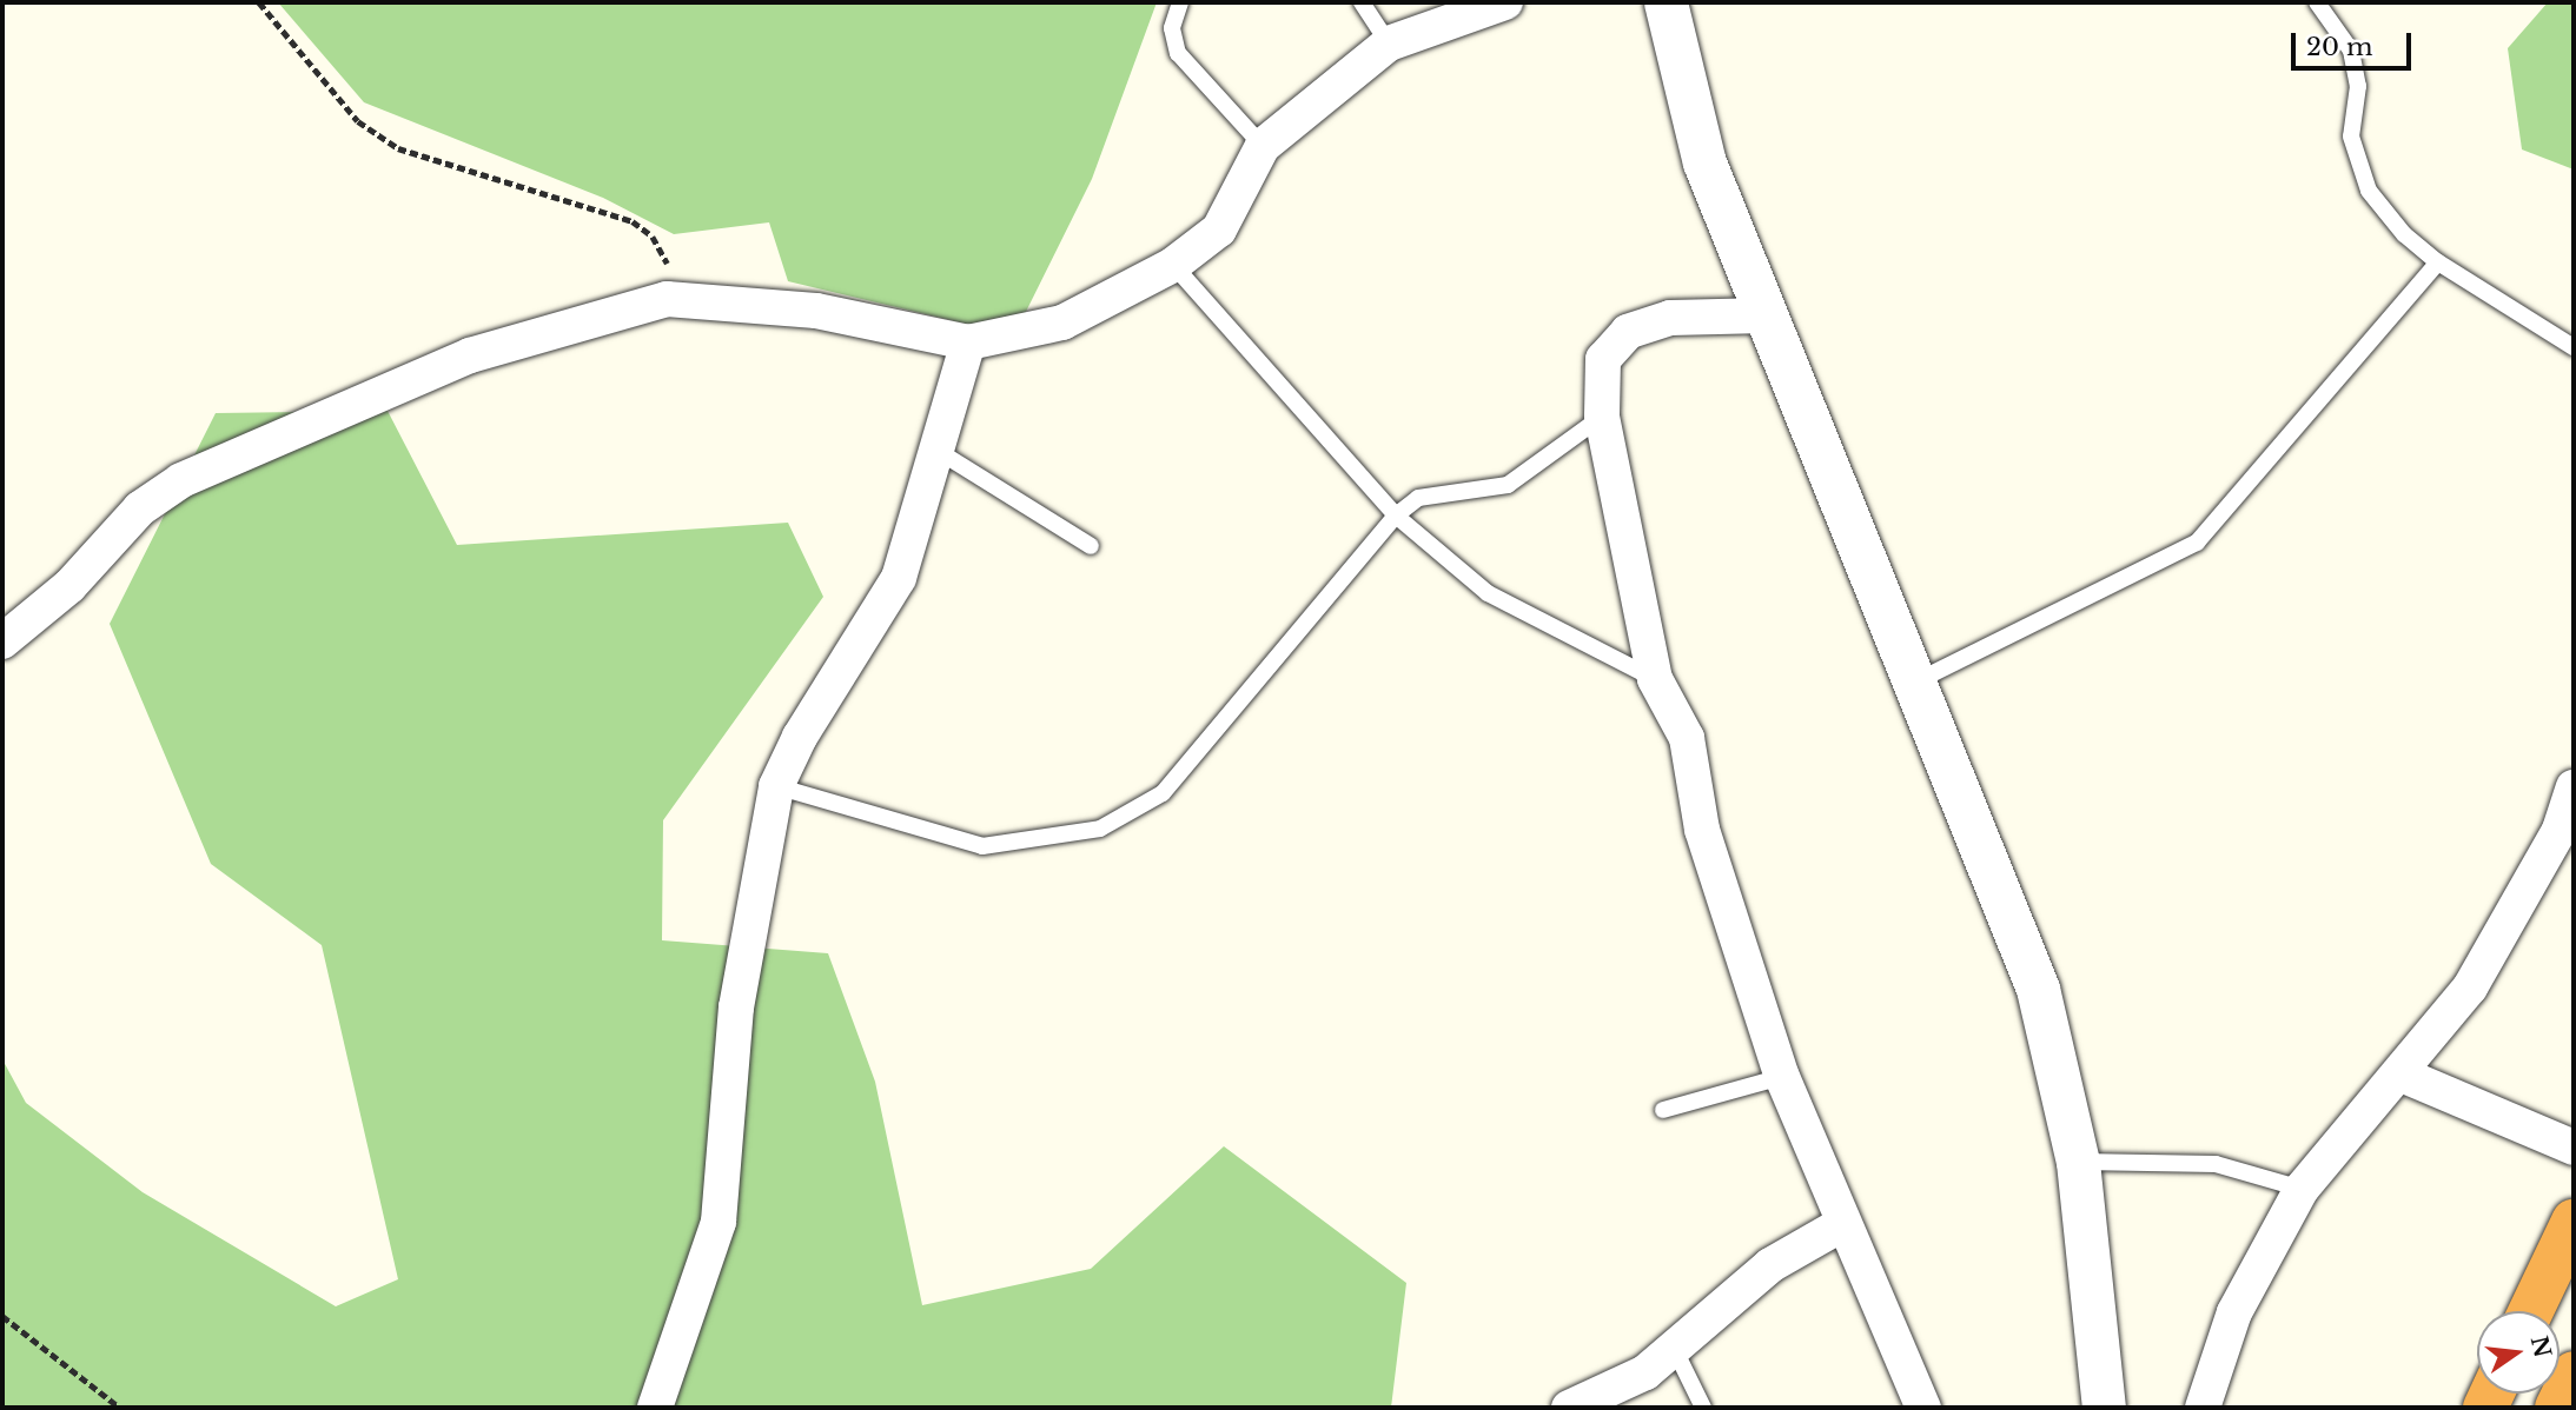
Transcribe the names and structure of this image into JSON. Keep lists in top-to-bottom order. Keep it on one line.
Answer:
{"scale_bar":"20 m","north":"right"}
